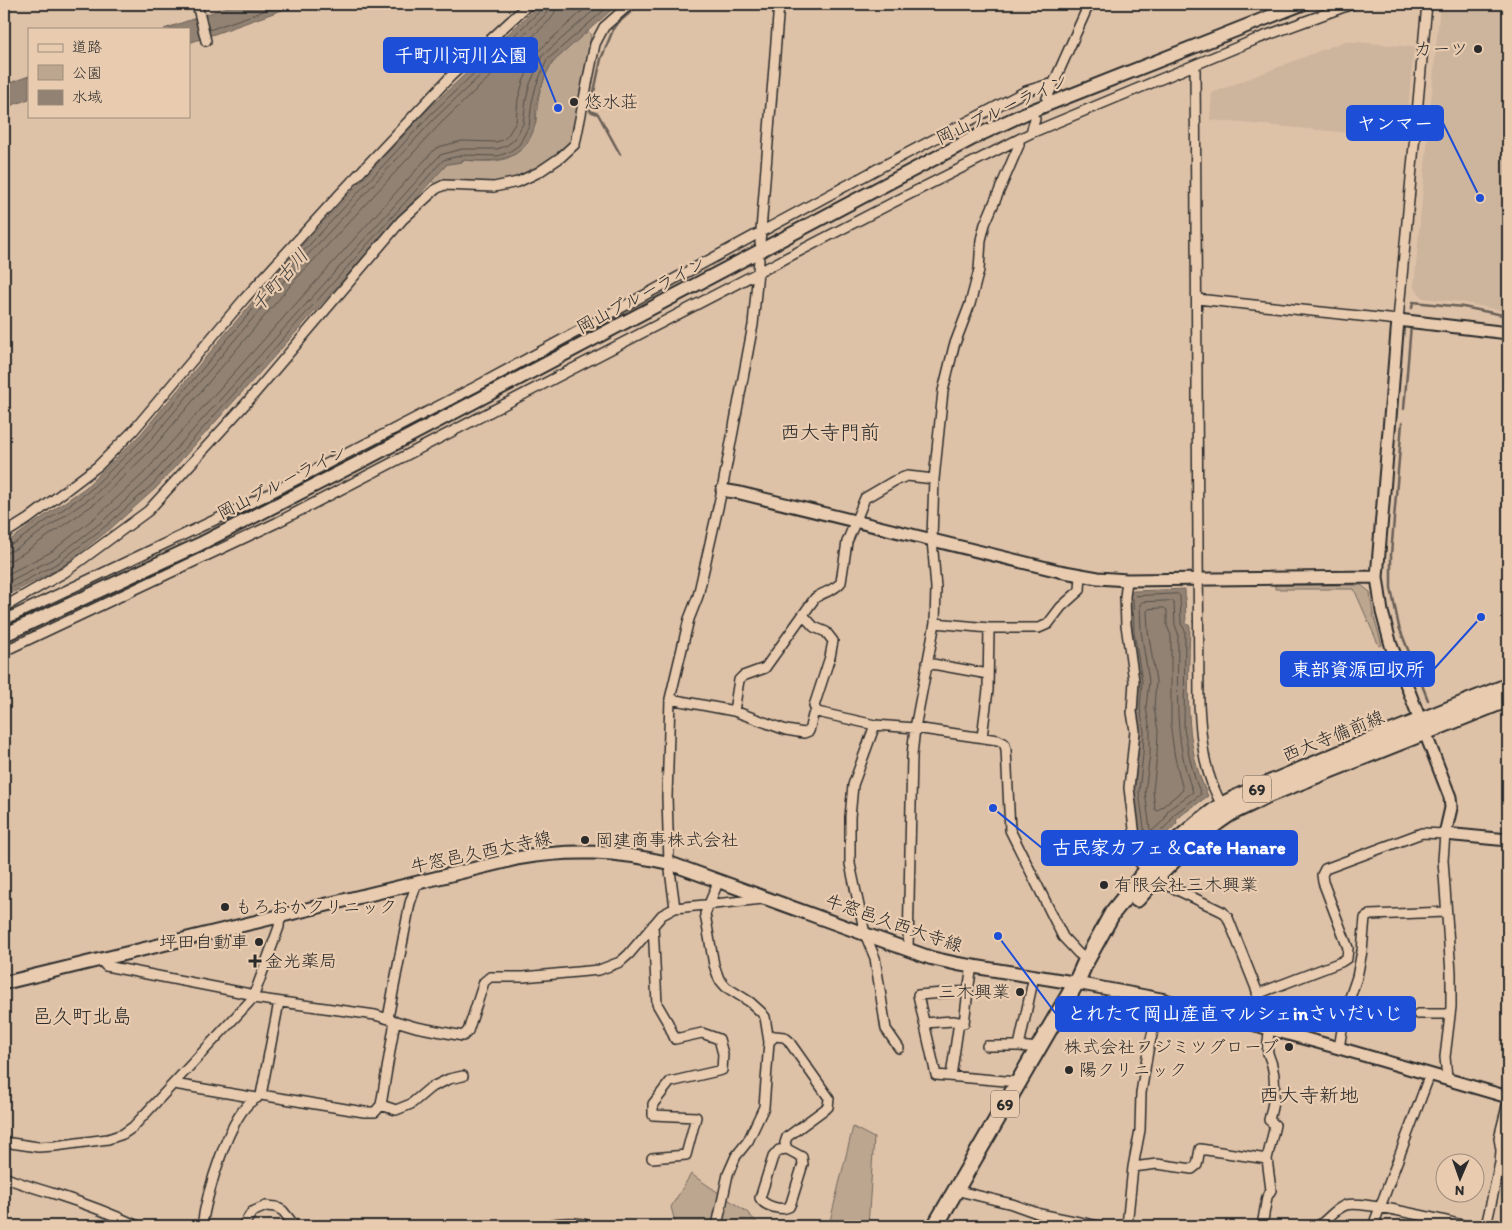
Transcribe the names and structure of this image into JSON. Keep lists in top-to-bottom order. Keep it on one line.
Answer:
{"streets":{"main road":["岡山ブルーライン","西大寺備前線","69","牛窓邑久西大寺線"]},"crossings":[["西大寺備前線","牛窓邑久西大寺線"]],"districts":["西大寺門前","邑久町北島","西大寺新地"],"water":["千町古川"],"places":{"other":["カーツ","悠水荘","千町川河川公園","ヤンマー","東部資源回収所","古民家カフェ＆Cafe Hanare","岡建商事株式会社","有限会社三木興業","もろおかクリニック","とれたて岡山産直マルシェinさいだいじ","坪田自動車","三木興業","株式会社フジミツグローブ","陽クリニック"],"health":["金光薬局"]},"legend":["道路","公園","水域"],"north":"bottom"}
